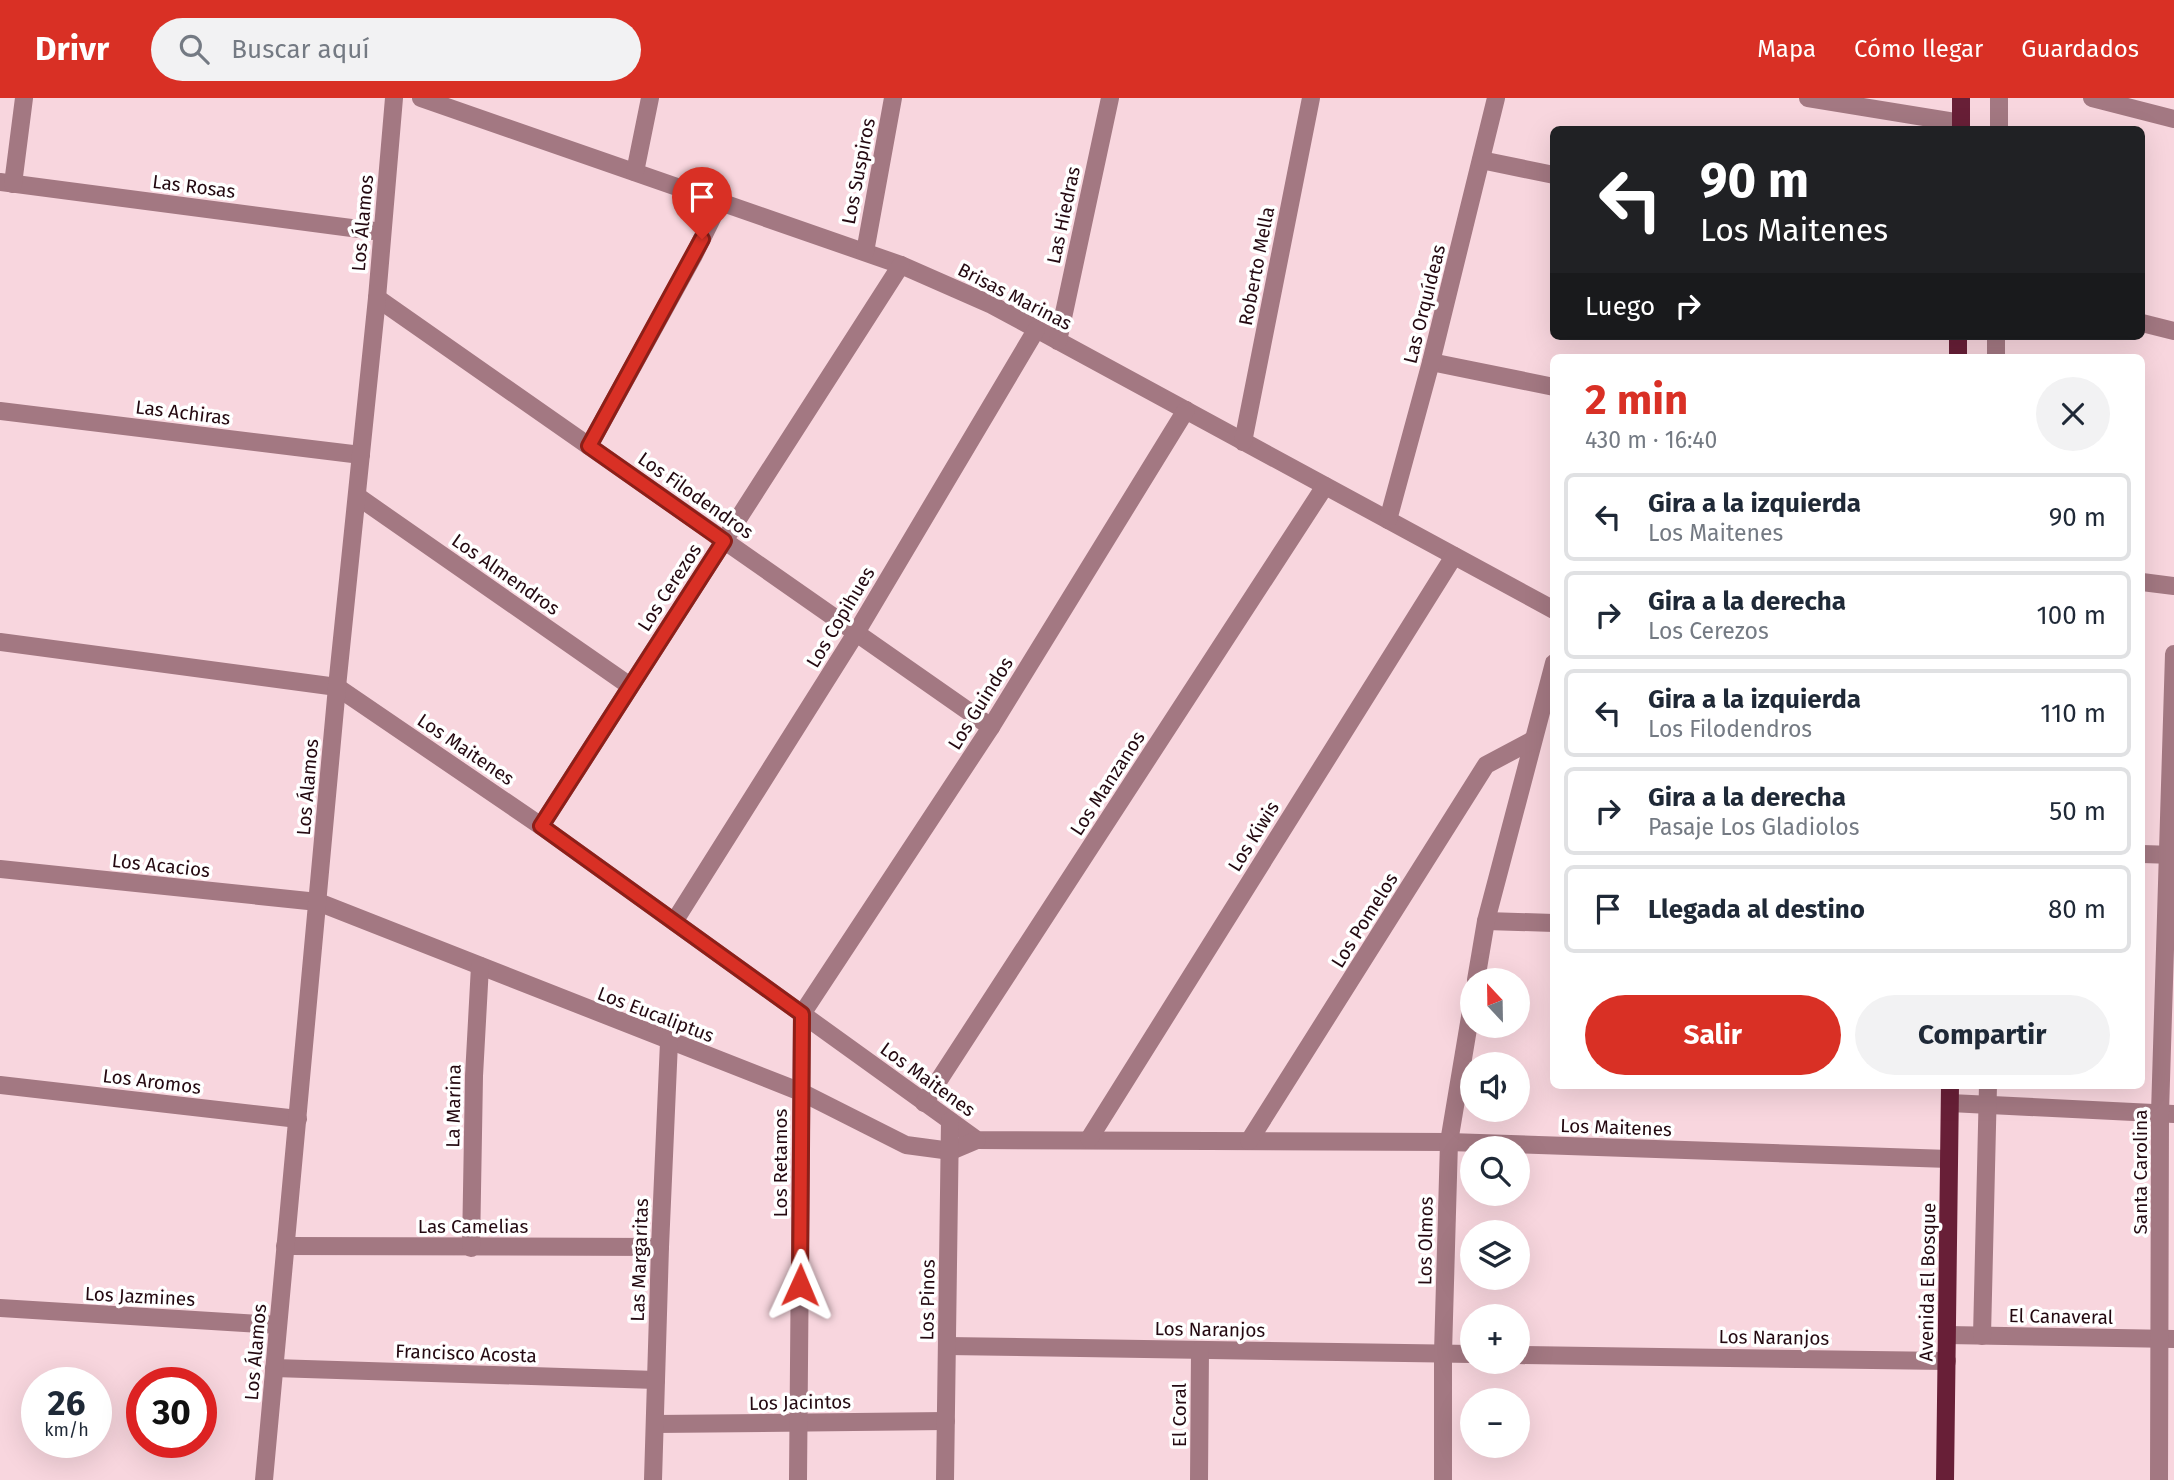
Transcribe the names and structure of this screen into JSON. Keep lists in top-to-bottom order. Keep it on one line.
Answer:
{"streets":{"main road":["Avenida El Bosque"],"street":["Los Suspiros","Las Rosas","Las Hiedras","Los Álamos","Roberto Mella","Brisas Marinas","Las Orquídeas","Las Achiras","Los Filodendros","Los Almendros","Los Cerezos","Los Copihues","Los Guindos","Los Maitenes","Los Manzanos","Los Kiwis","Los Acacios","Los Pomelos","Los Eucaliptus","Los Aromos","La Marina","Los Retamos","Santa Carolina","Las Camelias","Los Olmos","Las Margaritas","Los Jazmines","Los Pinos","El Canaveral","Los Naranjos","Francisco Acosta","Los Jacintos","El Coral"]},"crossings":[["Los Suspiros","Brisas Marinas"],["Las Rosas","Los Álamos"],["Las Hiedras","Brisas Marinas"],["Los Álamos","Las Achiras"],["Los Álamos","Los Filodendros"],["Los Álamos","Los Almendros"],["Los Álamos","Los Maitenes"],["Los Álamos","Los Acacios"],["Los Álamos","Los Eucaliptus"],["Los Álamos","Los Aromos"],["Los Álamos","Las Camelias"],["Los Álamos","Los Jazmines"],["Los Álamos","Francisco Acosta"],["Roberto Mella","Brisas Marinas"],["Brisas Marinas","Las Orquídeas"],["Brisas Marinas","Los Cerezos"],["Brisas Marinas","Los Copihues"],["Brisas Marinas","Los Guindos"],["Brisas Marinas","Los Manzanos"],["Brisas Marinas","Los Kiwis"],["Los Filodendros","Los Cerezos"],["Los Filodendros","Los Copihues"],["Los Filodendros","Los Guindos"],["Los Almendros","Los Cerezos"],["Los Cerezos","Los Maitenes"],["Los Copihues","Los Maitenes"],["Los Guindos","Los Maitenes"],["Los Guindos","Los Retamos"],["Los Maitenes","Los Manzanos"],["Los Maitenes","Los Kiwis"],["Los Maitenes","Los Pomelos"],["Los Maitenes","Los Retamos"],["Los Maitenes","Los Olmos"],["Los Maitenes","Avenida El Bosque"],["Los Maitenes","Los Pinos"],["Los Acacios","Los Eucaliptus"],["Los Eucaliptus","La Marina"],["Los Eucaliptus","Los Retamos"],["Los Eucaliptus","Las Margaritas"],["Los Eucaliptus","Los Pinos"],["La Marina","Las Camelias"],["Los Retamos","Los Jacintos"],["Santa Carolina","El Canaveral"],["Las Camelias","Las Margaritas"],["Los Olmos","Los Naranjos"],["Las Margaritas","Francisco Acosta"],["Las Margaritas","Los Jacintos"],["Avenida El Bosque","El Canaveral"],["Avenida El Bosque","Los Naranjos"],["Los Pinos","Los Naranjos"],["Los Pinos","Los Jacintos"],["Los Naranjos","El Coral"]],"north":"top","page":{"header":"Drivr","search":"Buscar aquí","nav":["Mapa","Cómo llegar","Guardados"],"turn":["90 m","Los Maitenes"],"then":"Luego","heading":["2 min","430 m · 16:40"],"list":[{"name":"Gira a la izquierda","note":"Los Maitenes","value":"90 m"},{"name":"Gira a la derecha","note":"Los Cerezos","value":"100 m"},{"name":"Gira a la izquierda","note":"Los Filodendros","value":"110 m"},{"name":"Gira a la derecha","note":"Pasaje Los Gladiolos","value":"50 m"},{"name":"Llegada al destino","value":"80 m"}],"map_buttons":["+","−"],"buttons":["Salir","Compartir"],"speed":"26 km/h","limit":"30"}}
